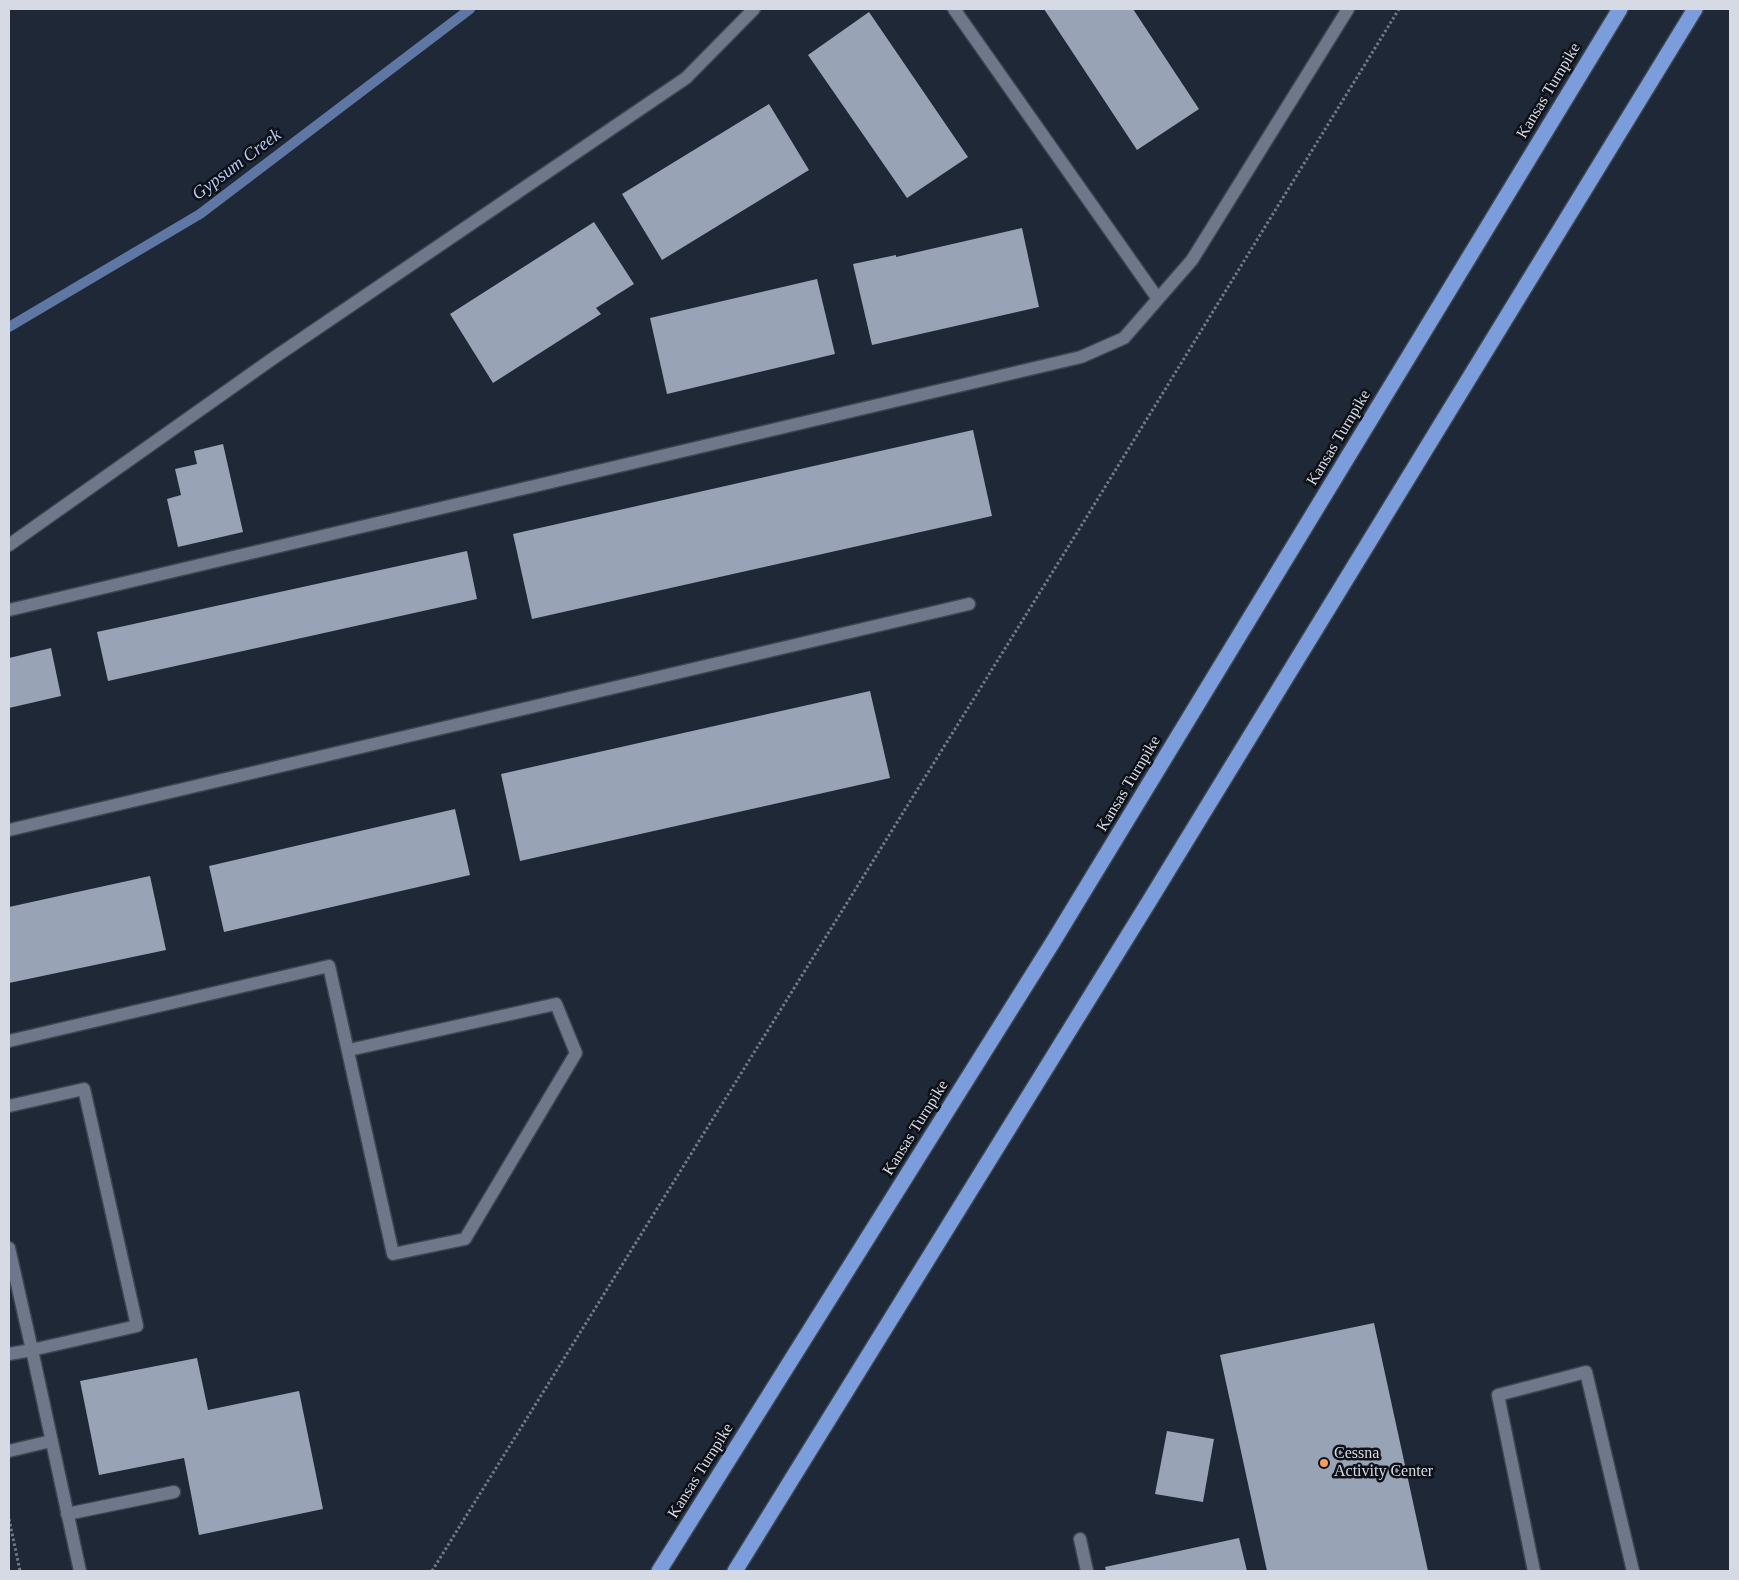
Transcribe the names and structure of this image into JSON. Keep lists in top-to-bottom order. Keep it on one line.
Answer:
{"streets":{"highway":["Kansas Turnpike"]},"water":["Gypsum Creek"],"places":["Cessna Activity Center"]}
